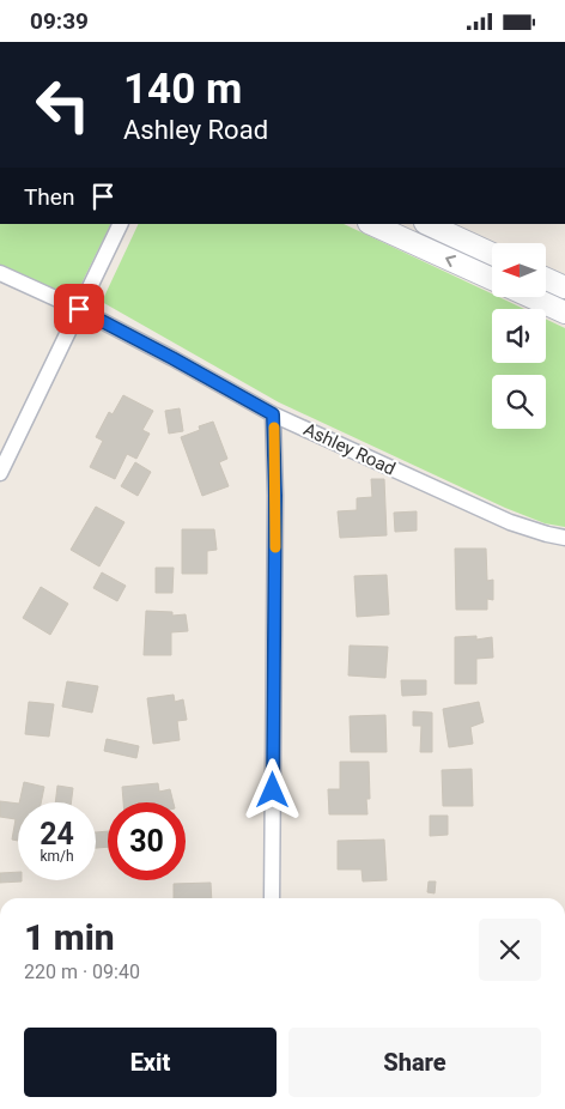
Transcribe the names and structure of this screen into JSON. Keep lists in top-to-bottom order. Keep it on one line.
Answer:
{"streets":{"street":["Ashley Road"]},"north":"left","page":{"status":"09:39","turn":["140 m","Ashley Road"],"then":"Then","speed":"24 km/h","limit":"30","heading":["1 min","220 m · 09:40"],"buttons":["Exit","Share"]}}
